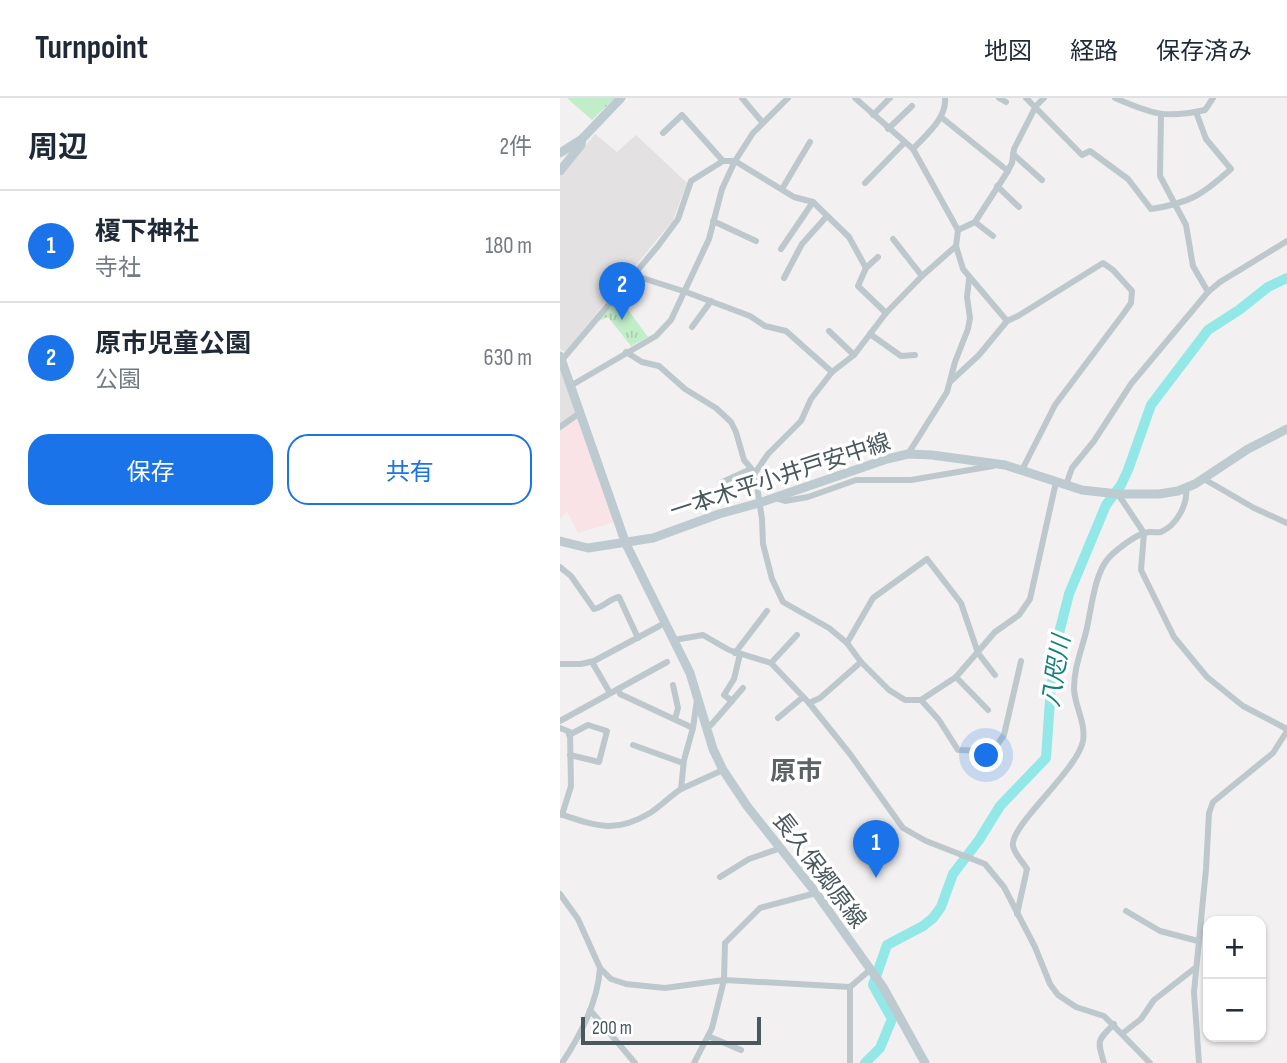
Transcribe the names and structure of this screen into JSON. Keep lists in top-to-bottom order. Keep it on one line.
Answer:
{"streets":{"main road":["一本木平小井戸安中線","長久保郷原線"]},"crossings":[["一本木平小井戸安中線","長久保郷原線"]],"districts":["原市"],"water":["八咫川"],"scale_bar":"200 m","page":{"header":"Turnpoint","nav":["地図","経路","保存済み"],"heading":["周辺","2件"],"list":[{"mark":"1","name":"榎下神社","note":"寺社","value":"180 m"},{"mark":"2","name":"原市児童公園","note":"公園","value":"630 m"}],"pins":["2","1"],"buttons":["保存","共有"],"map_buttons":["+","−"],"scale":"200 m"}}
